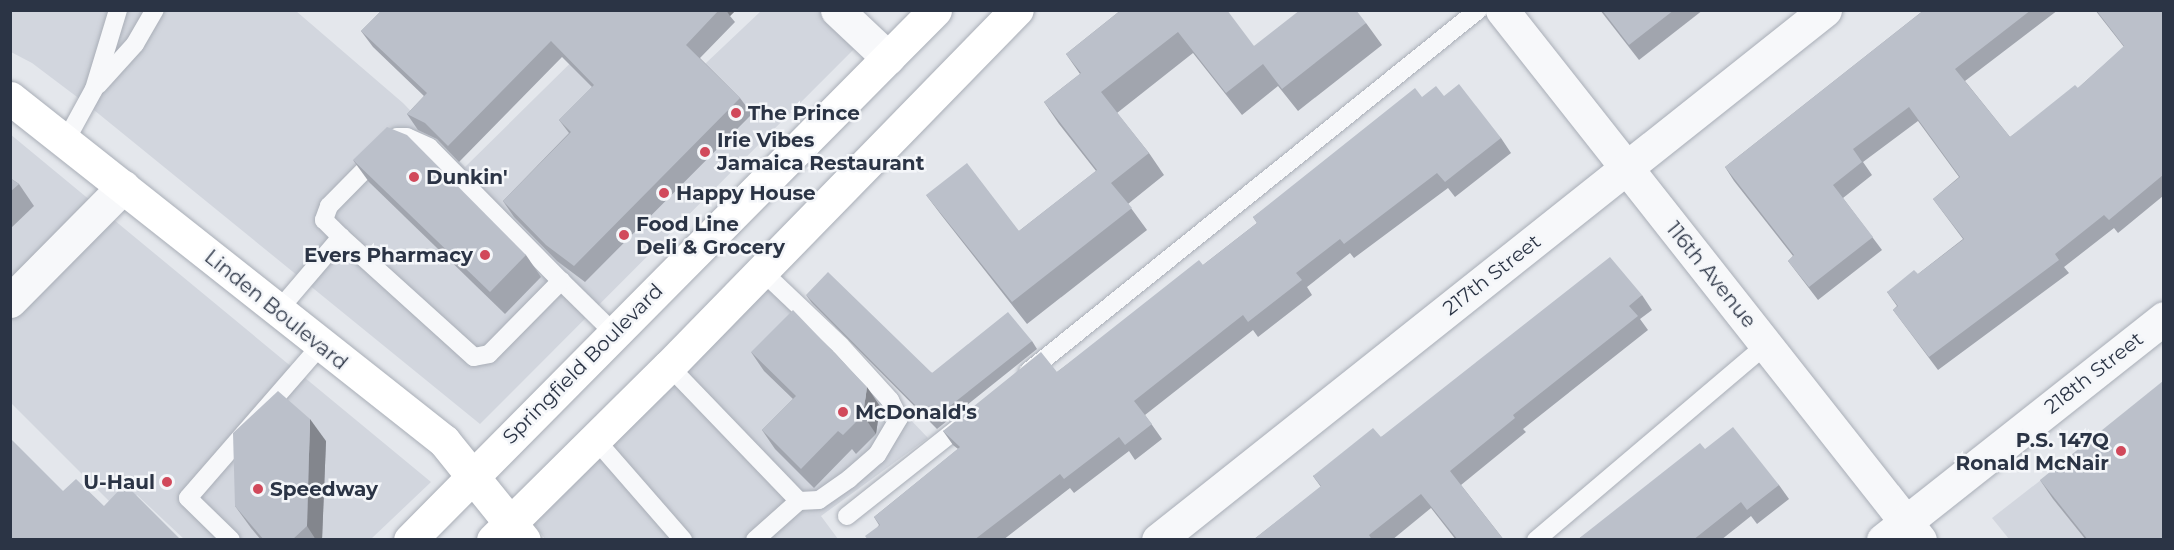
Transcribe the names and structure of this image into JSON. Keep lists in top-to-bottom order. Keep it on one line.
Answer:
{"streets":{"main road":["Linden Boulevard","Springfield Boulevard"],"street":["217th Street","116th Avenue","218th Street"]},"crossings":[["217th Street","116th Avenue"],["116th Avenue","218th Street"],["Linden Boulevard","Springfield Boulevard"]],"places":["The Prince","Irie Vibes Jamaica Restaurant","Dunkin'","Happy House","Food Line Deli & Grocery","Evers Pharmacy","McDonald's","P.S. 147Q Ronald McNair","U-Haul","Speedway"]}
